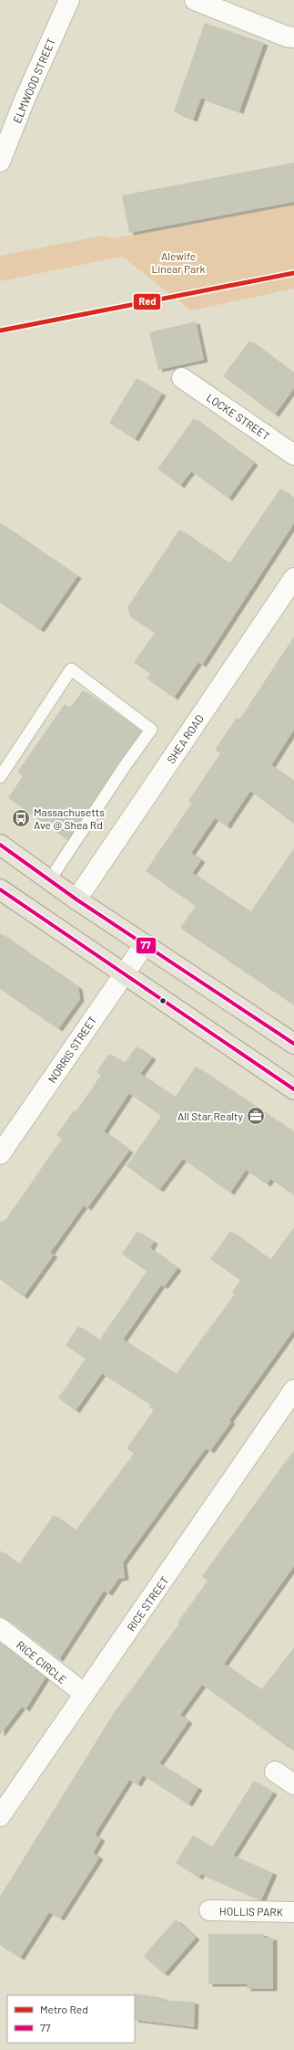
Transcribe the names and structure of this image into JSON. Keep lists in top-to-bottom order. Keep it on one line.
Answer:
{"streets":{"street":["ELMWOOD STREET","LOCKE STREET","SHEA ROAD","NORRIS STREET","RICE STREET","RICE CIRCLE","HOLLIS PARK"]},"crossings":[["RICE STREET","RICE CIRCLE"]],"parks":["Alewife Linear Park"],"places":{"bus stop":["Massachusetts Ave @ Shea Rd"],"office":["All Star Realty"]},"lines":["metro line Red","transit line 77"],"legend":["Metro Red","77"]}
